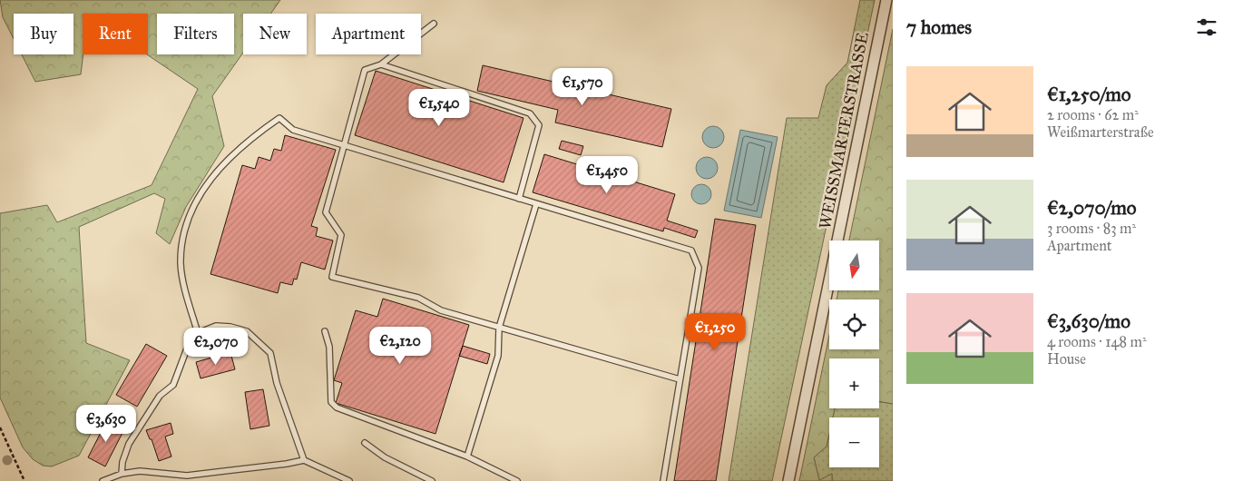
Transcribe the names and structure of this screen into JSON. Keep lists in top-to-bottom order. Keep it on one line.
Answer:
{"streets":{"street":["WEISSMARTERSTRASSE"]},"north":"bottom","page":{"heading":"7 homes","chip":["Buy","Rent","Filters","New","Apartment"],"list":[{"name":"€1,250/mo","note":"2 rooms · 62 m² · Weißmarterstraße"},{"name":"€2,070/mo","note":"3 rooms · 83 m² · Apartment"},{"name":"€3,630/mo","note":"4 rooms · 148 m² · House"}],"price":["€1,570","€1,540","€1,450","€1,250","€2,120","€2,070","€3,630"],"map_buttons":["+","−"]}}
